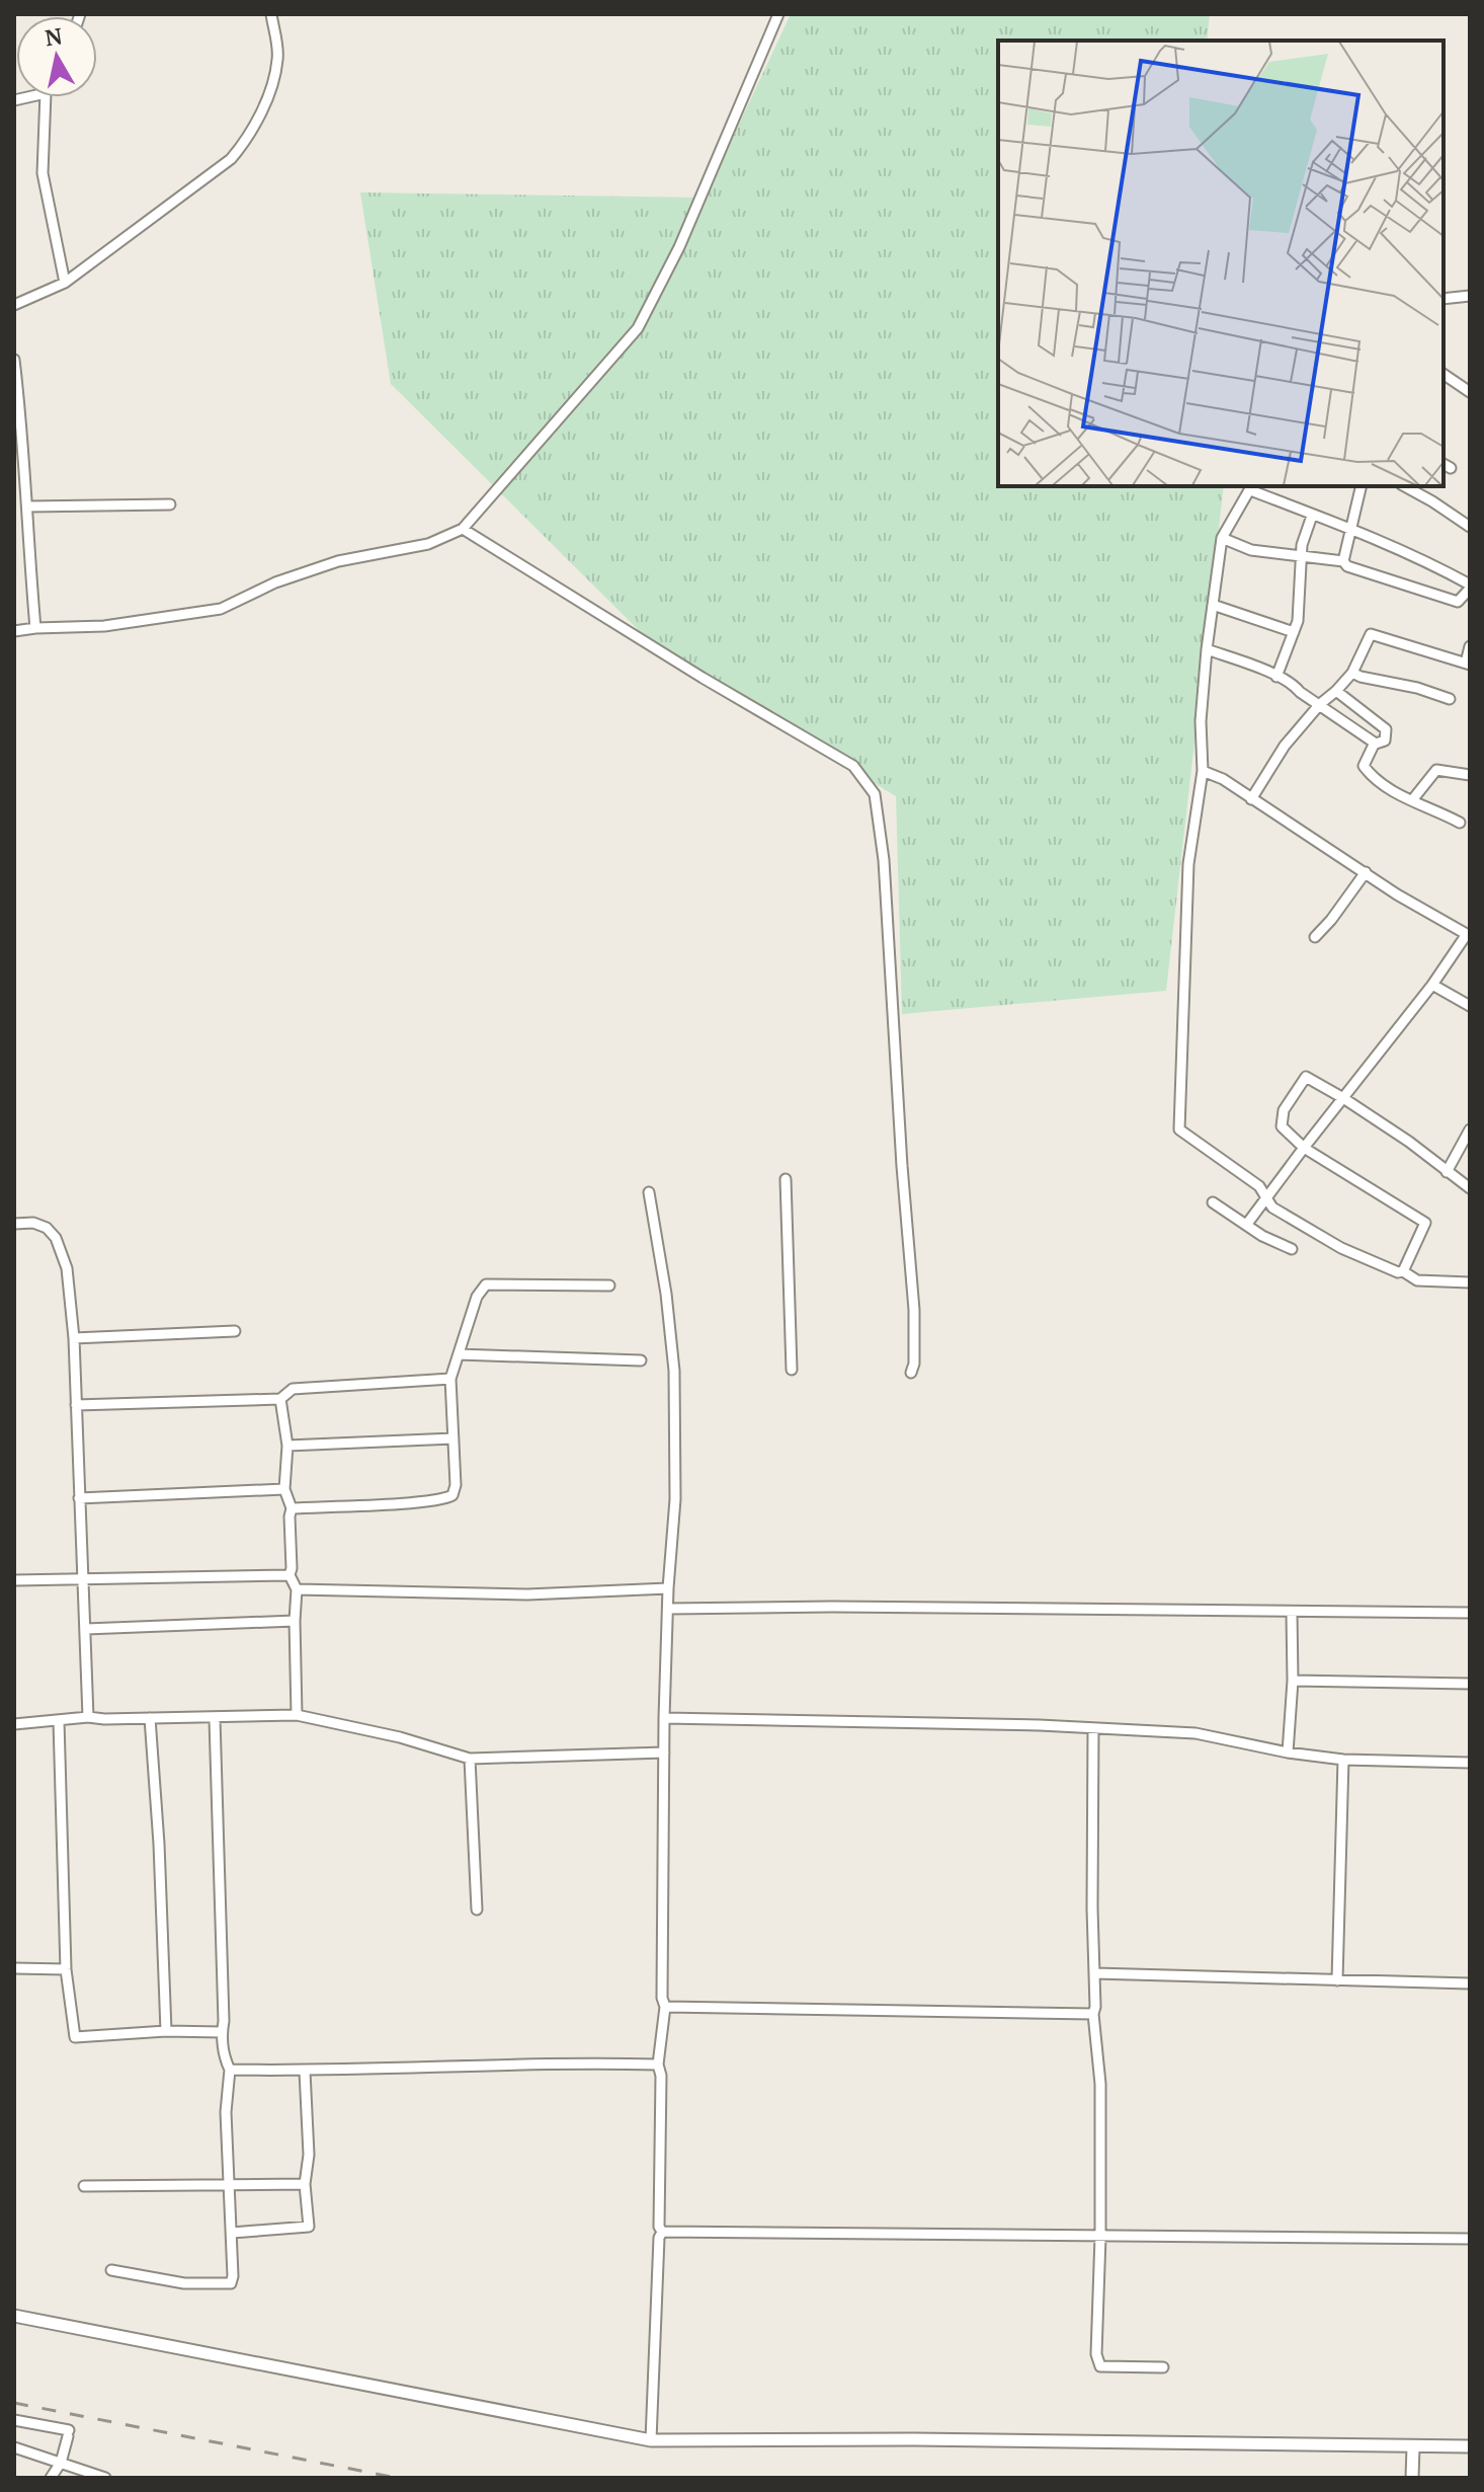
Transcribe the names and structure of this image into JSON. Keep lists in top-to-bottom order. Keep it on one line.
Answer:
{"north":"top"}
